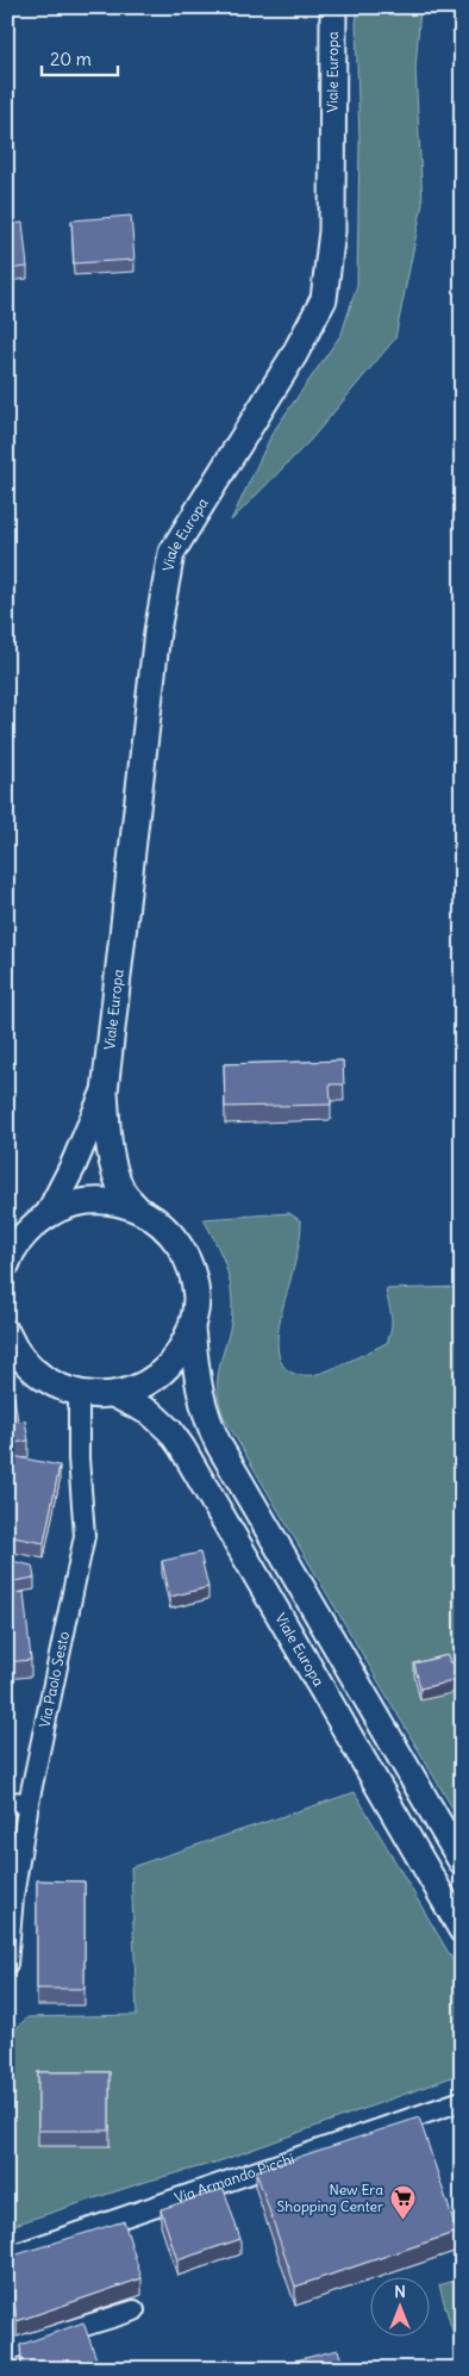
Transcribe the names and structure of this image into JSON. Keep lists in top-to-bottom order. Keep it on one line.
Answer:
{"streets":{"street":["Viale Europa","Via Paolo Sesto","Via Armando Picchi"]},"places":{"supermarket":["New Era Shopping Center"]},"scale_bar":"20 m","north":"top"}
